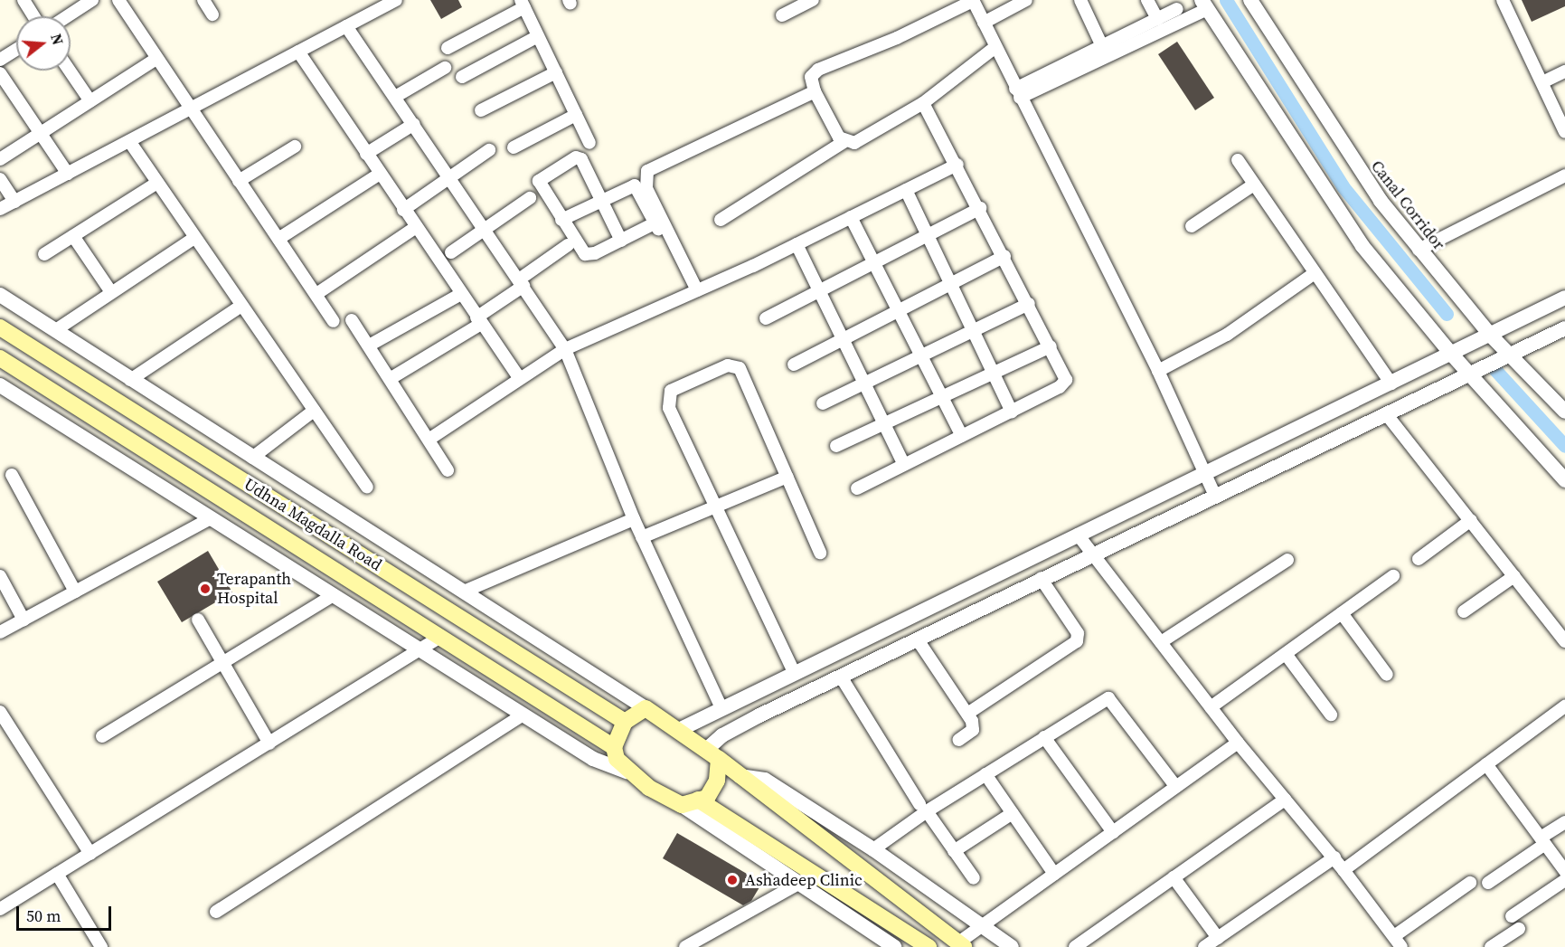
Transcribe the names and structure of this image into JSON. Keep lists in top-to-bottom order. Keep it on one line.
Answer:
{"streets":{"main road":["Udhna Magdalla Road"],"street":["Canal Corridor"]},"places":["Terapanth Hospital","Ashadeep Clinic"],"scale_bar":"50 m","north":"right"}
